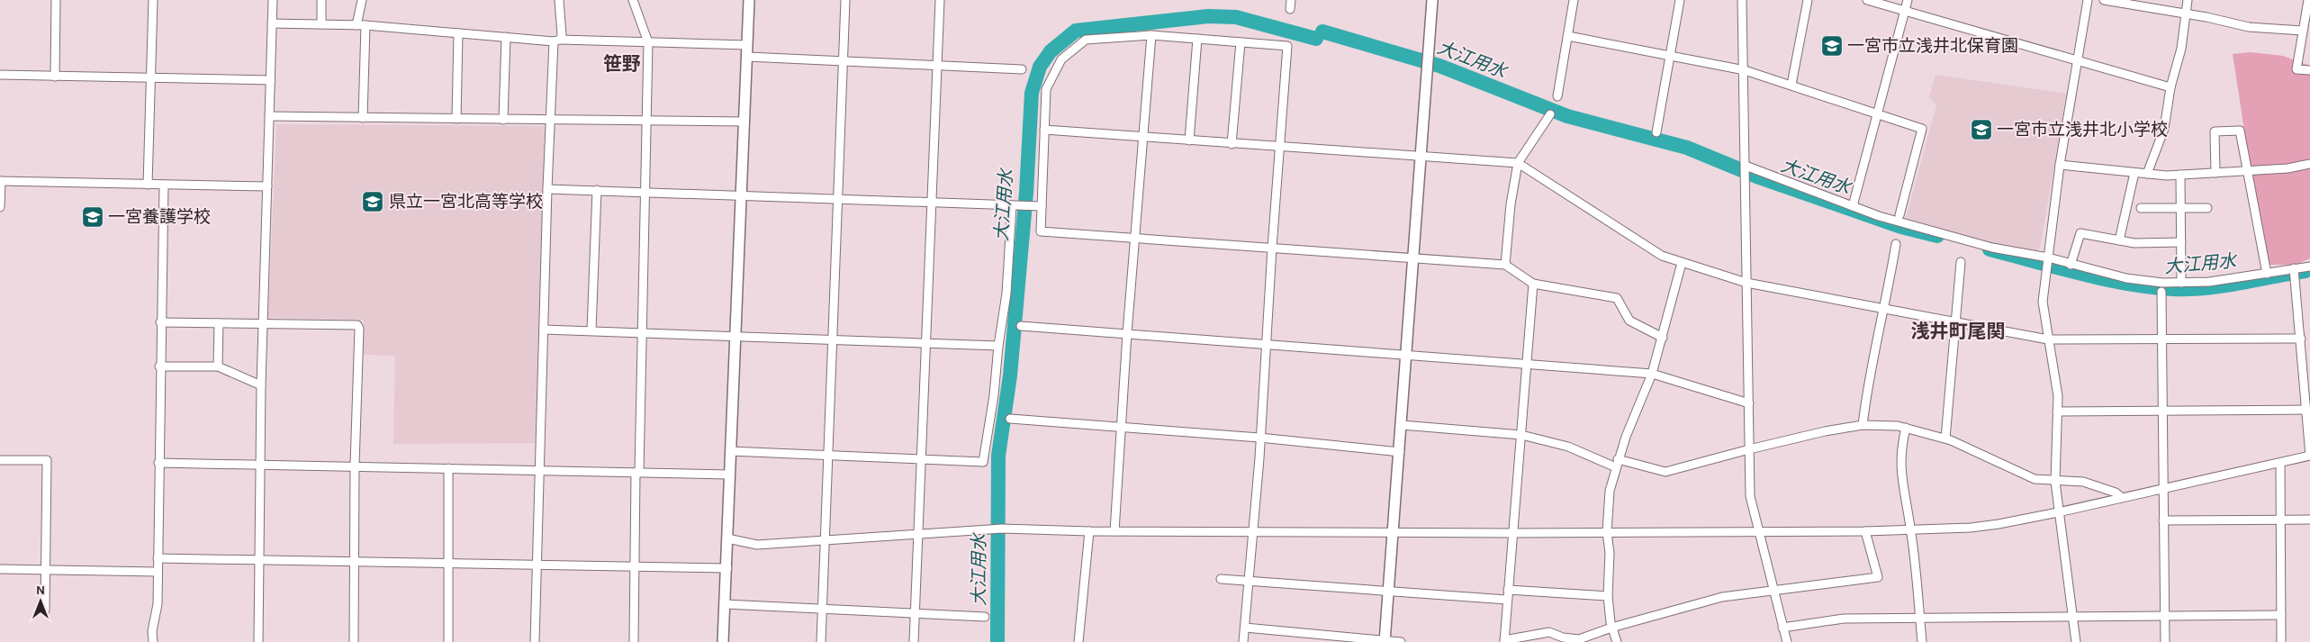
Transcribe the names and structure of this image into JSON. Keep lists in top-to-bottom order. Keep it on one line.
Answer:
{"districts":["笹野","浅井町尾関"],"water":["大江用水"],"places":{"school or university":["一宮市立浅井北保育園","一宮市立浅井北小学校","県立一宮北高等学校","一宮養護学校"]},"north":"top"}
